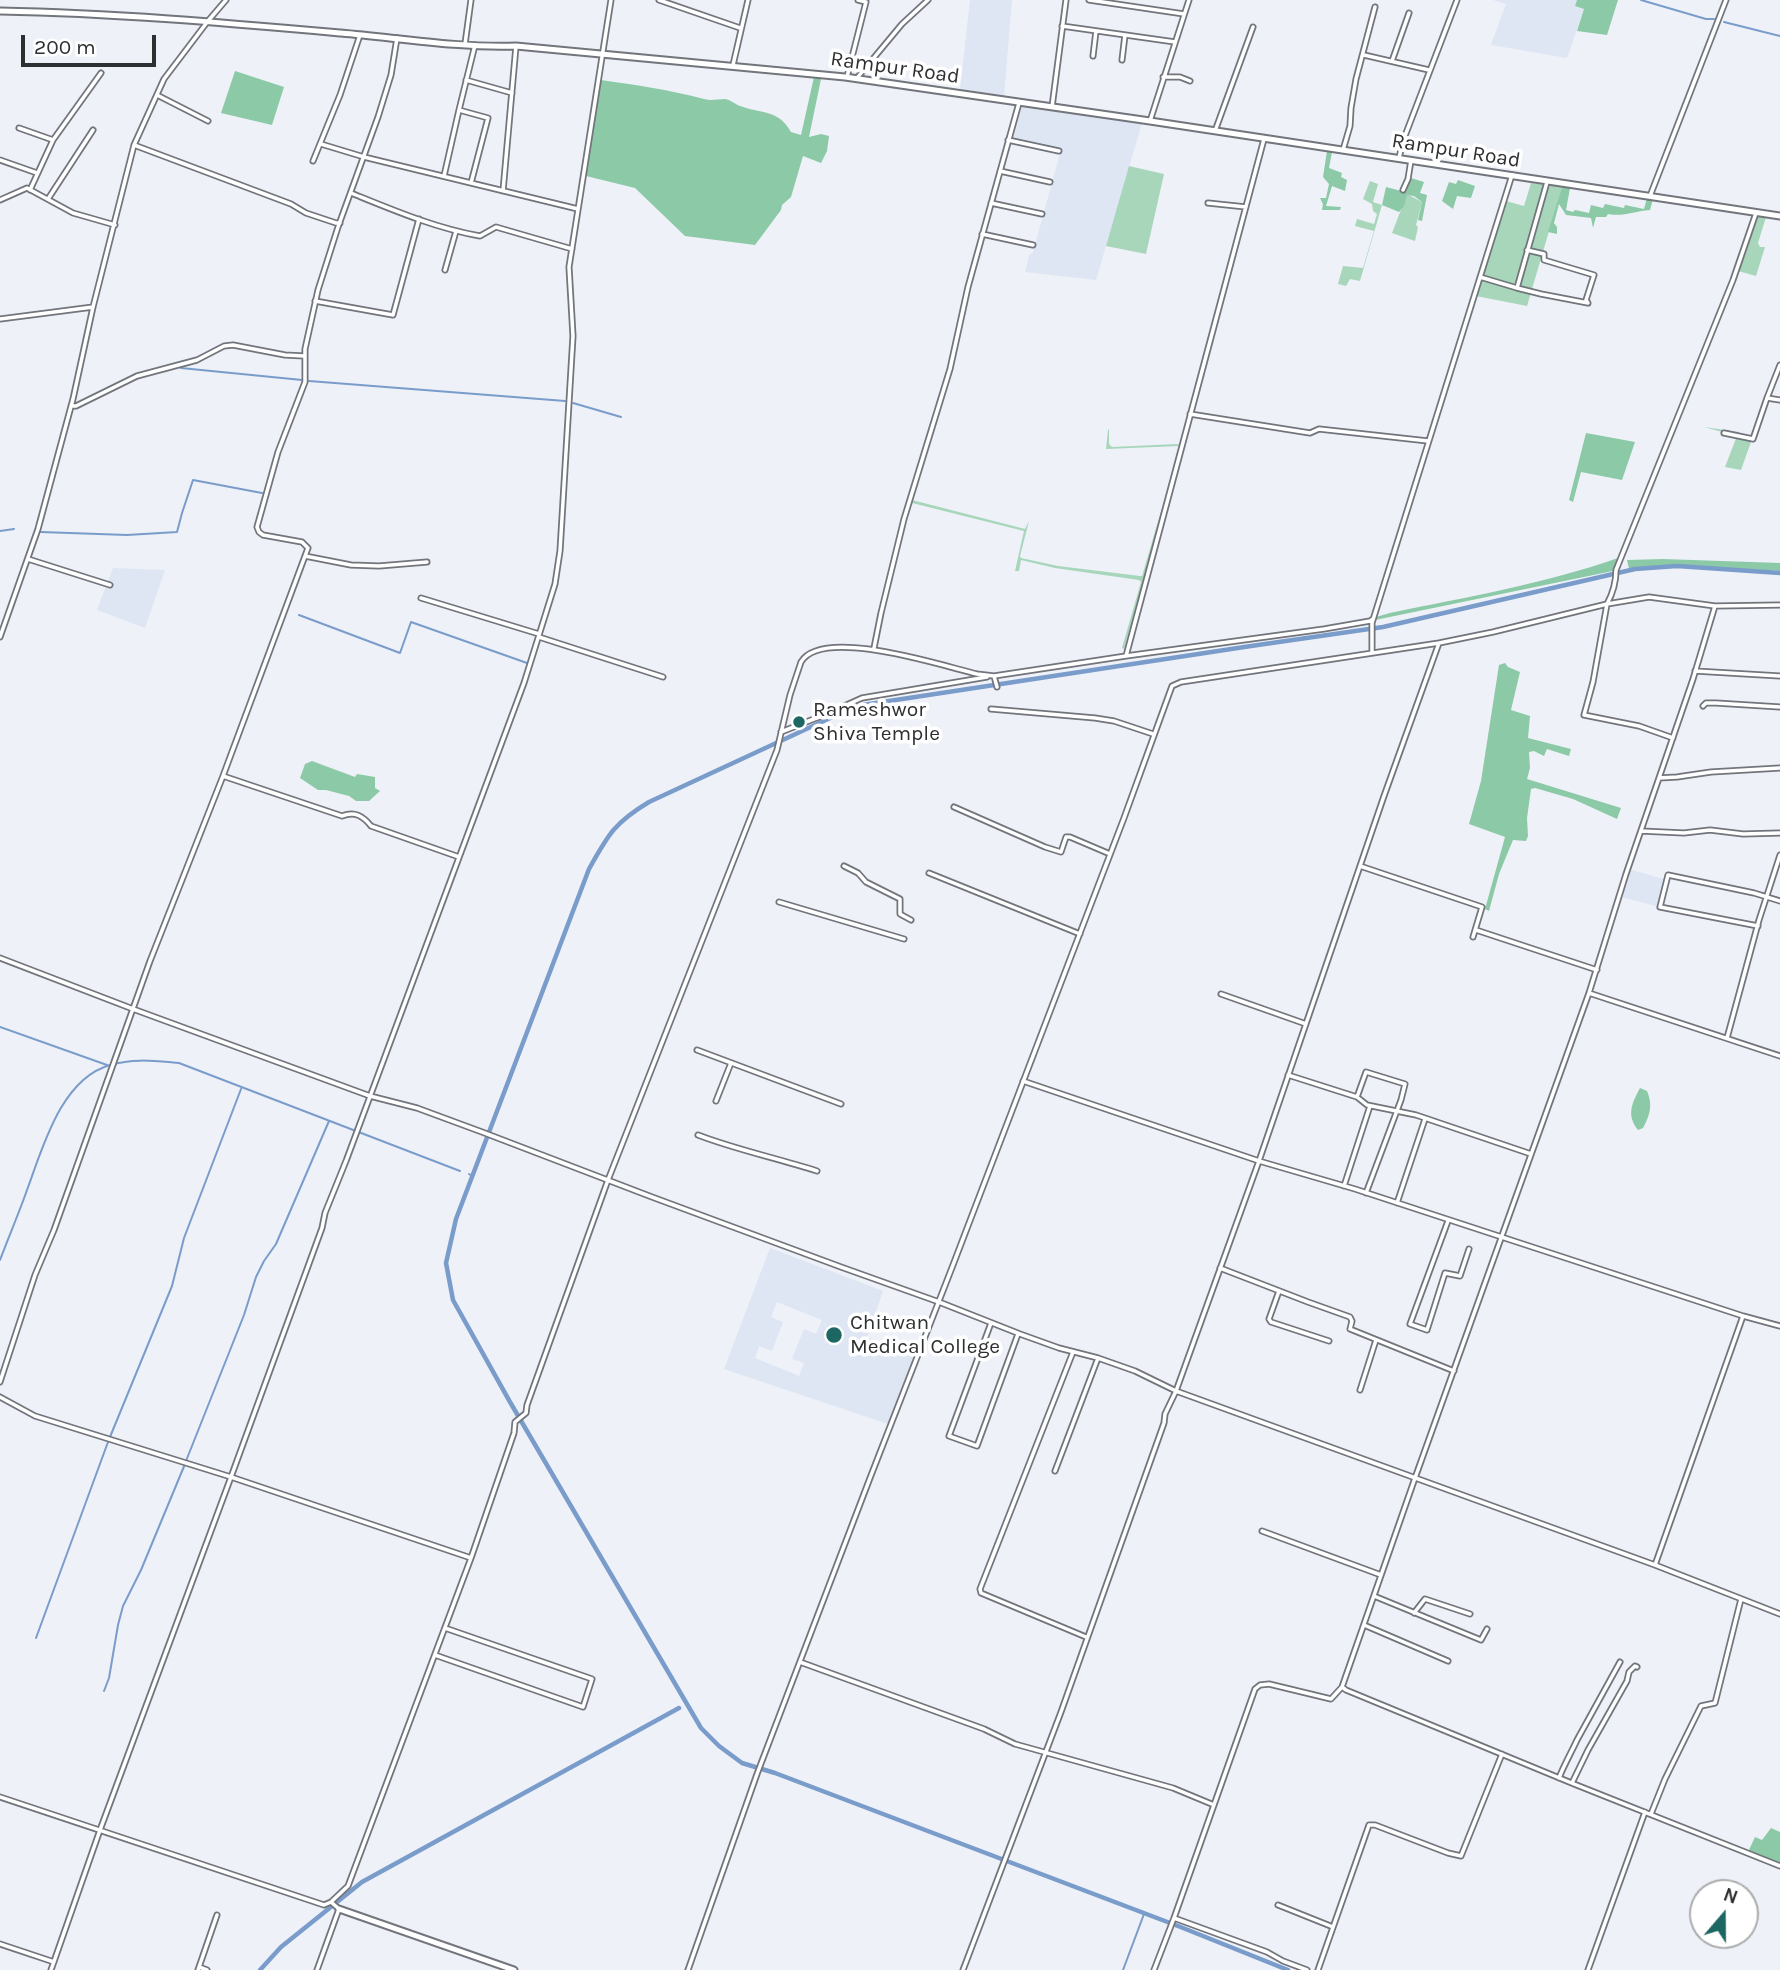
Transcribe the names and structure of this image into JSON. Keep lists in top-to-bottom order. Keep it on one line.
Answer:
{"streets":{"main road":["Rampur Road"]},"places":["Rameshwor Shiva Temple","Chitwan Medical College"],"scale_bar":"200 m","north":"top"}
